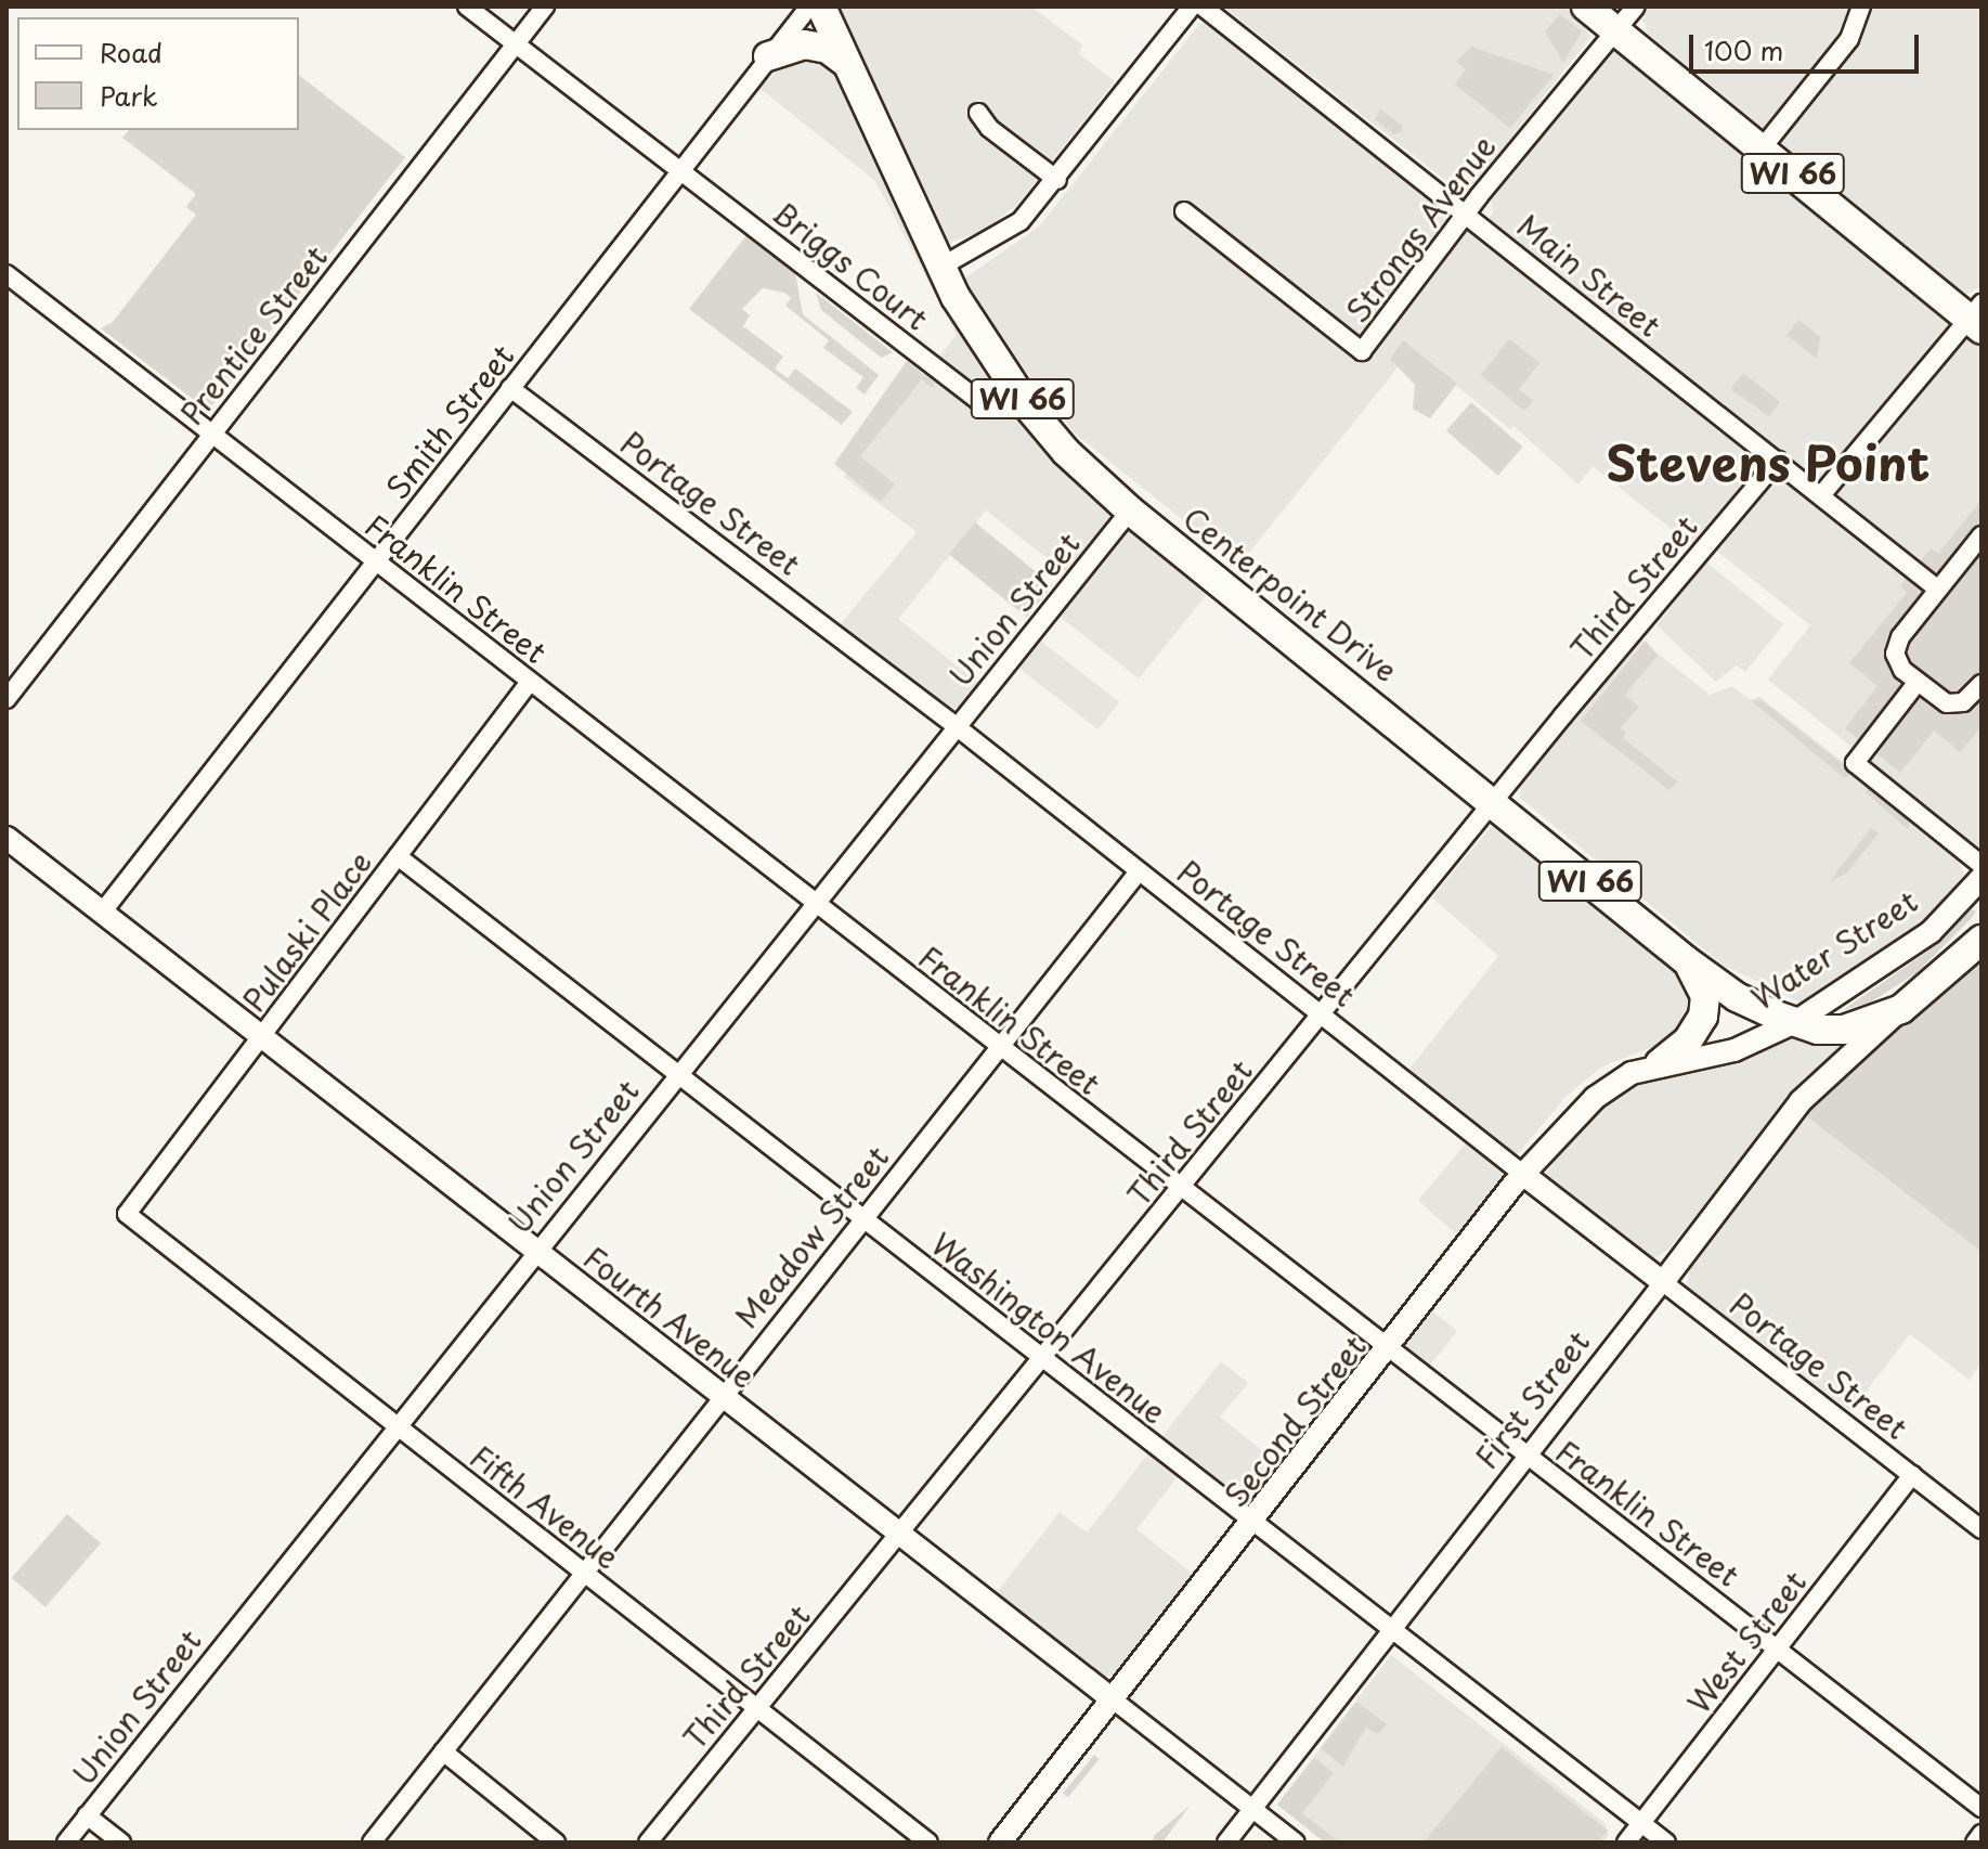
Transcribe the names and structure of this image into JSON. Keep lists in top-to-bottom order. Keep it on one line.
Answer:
{"streets":{"main road":["WI 66","Centerpoint Drive"],"street":["Strongs Avenue","Briggs Court","Main Street","Prentice Street","Smith Street","Portage Street","Third Street","Franklin Street","Union Street","Pulaski Place","Water Street","Meadow Street","Fourth Avenue","Washington Avenue","First Street","Second Street","Fifth Avenue","West Street"]},"crossings":[["WI 66","Strongs Avenue"],["WI 66","Centerpoint Drive"],["WI 66","First Street"],["Strongs Avenue","Main Street"],["Briggs Court","Prentice Street"],["Briggs Court","Smith Street"],["Main Street","Third Street"],["Prentice Street","Franklin Street"],["Smith Street","Portage Street"],["Smith Street","Franklin Street"],["Smith Street","Fourth Avenue"],["Portage Street","Third Street"],["Portage Street","Union Street"],["Portage Street","Meadow Street"],["Portage Street","First Street"],["Portage Street","Second Street"],["Portage Street","West Street"],["Third Street","Franklin Street"],["Third Street","Centerpoint Drive"],["Third Street","Fourth Avenue"],["Third Street","Washington Avenue"],["Third Street","Fifth Avenue"],["Franklin Street","Union Street"],["Franklin Street","Pulaski Place"],["Franklin Street","Meadow Street"],["Franklin Street","First Street"],["Franklin Street","Second Street"],["Franklin Street","West Street"],["Centerpoint Drive","Union Street"],["Centerpoint Drive","Water Street"],["Centerpoint Drive","First Street"],["Union Street","Fourth Avenue"],["Union Street","Washington Avenue"],["Union Street","Fifth Avenue"],["Pulaski Place","Fourth Avenue"],["Pulaski Place","Washington Avenue"],["Pulaski Place","Fifth Avenue"],["Water Street","Second Street"],["Meadow Street","Fourth Avenue"],["Meadow Street","Washington Avenue"],["Meadow Street","Fifth Avenue"],["Fourth Avenue","First Street"],["Fourth Avenue","Second Street"],["Washington Avenue","First Street"],["Washington Avenue","Second Street"],["Washington Avenue","West Street"]],"districts":["Stevens Point"],"legend":["Road","Park"],"scale_bar":"100 m"}
